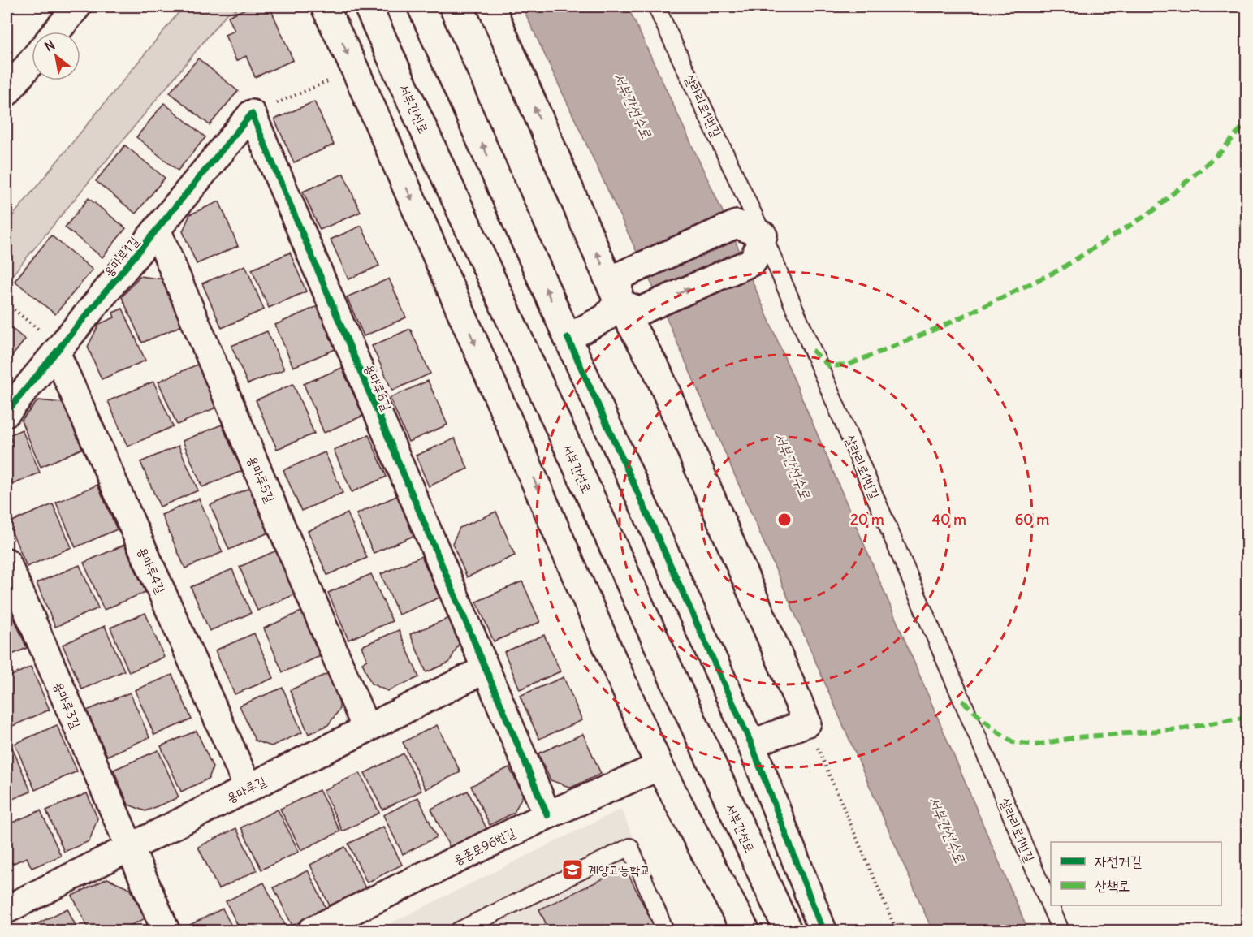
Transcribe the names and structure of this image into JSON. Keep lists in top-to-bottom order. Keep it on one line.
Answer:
{"streets":{"street":["서부간선로","용마루1길","용마루6길","용마루5길","용마루4길","용마루3길","용마루길","용종로96번길"],"lane":["살라리로1번길"]},"crossings":[["용마루1길","용마루6길"],["용마루1길","용마루5길"],["용마루1길","용마루4길"],["용마루6길","용마루길"],["용마루6길","용종로96번길"],["용마루5길","용마루길"],["용마루4길","용마루길"],["용마루3길","용마루길"]],"water":["서부간선수로"],"places":{"school or university":["계양고등학교"]},"legend":["자전거길","산책로"],"north":"top left","rings":["20 m","40 m","60 m"]}
